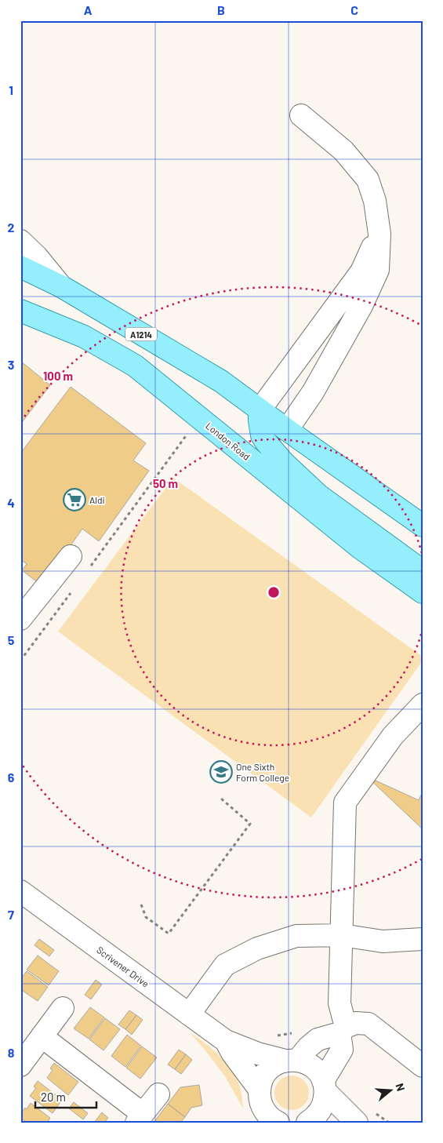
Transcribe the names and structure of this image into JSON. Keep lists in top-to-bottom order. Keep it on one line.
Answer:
{"streets":{"main road":["A1214","London Road"],"street":["Scrivener Drive"]},"places":{"supermarket":["Aldi"],"school or university":["One Sixth Form College"]},"scale_bar":"20 m","north":"right","grid":{"columns":["A","B","C"],"rows":["1","2","3","4","5","6","7","8"]},"rings":["100 m","50 m"]}
